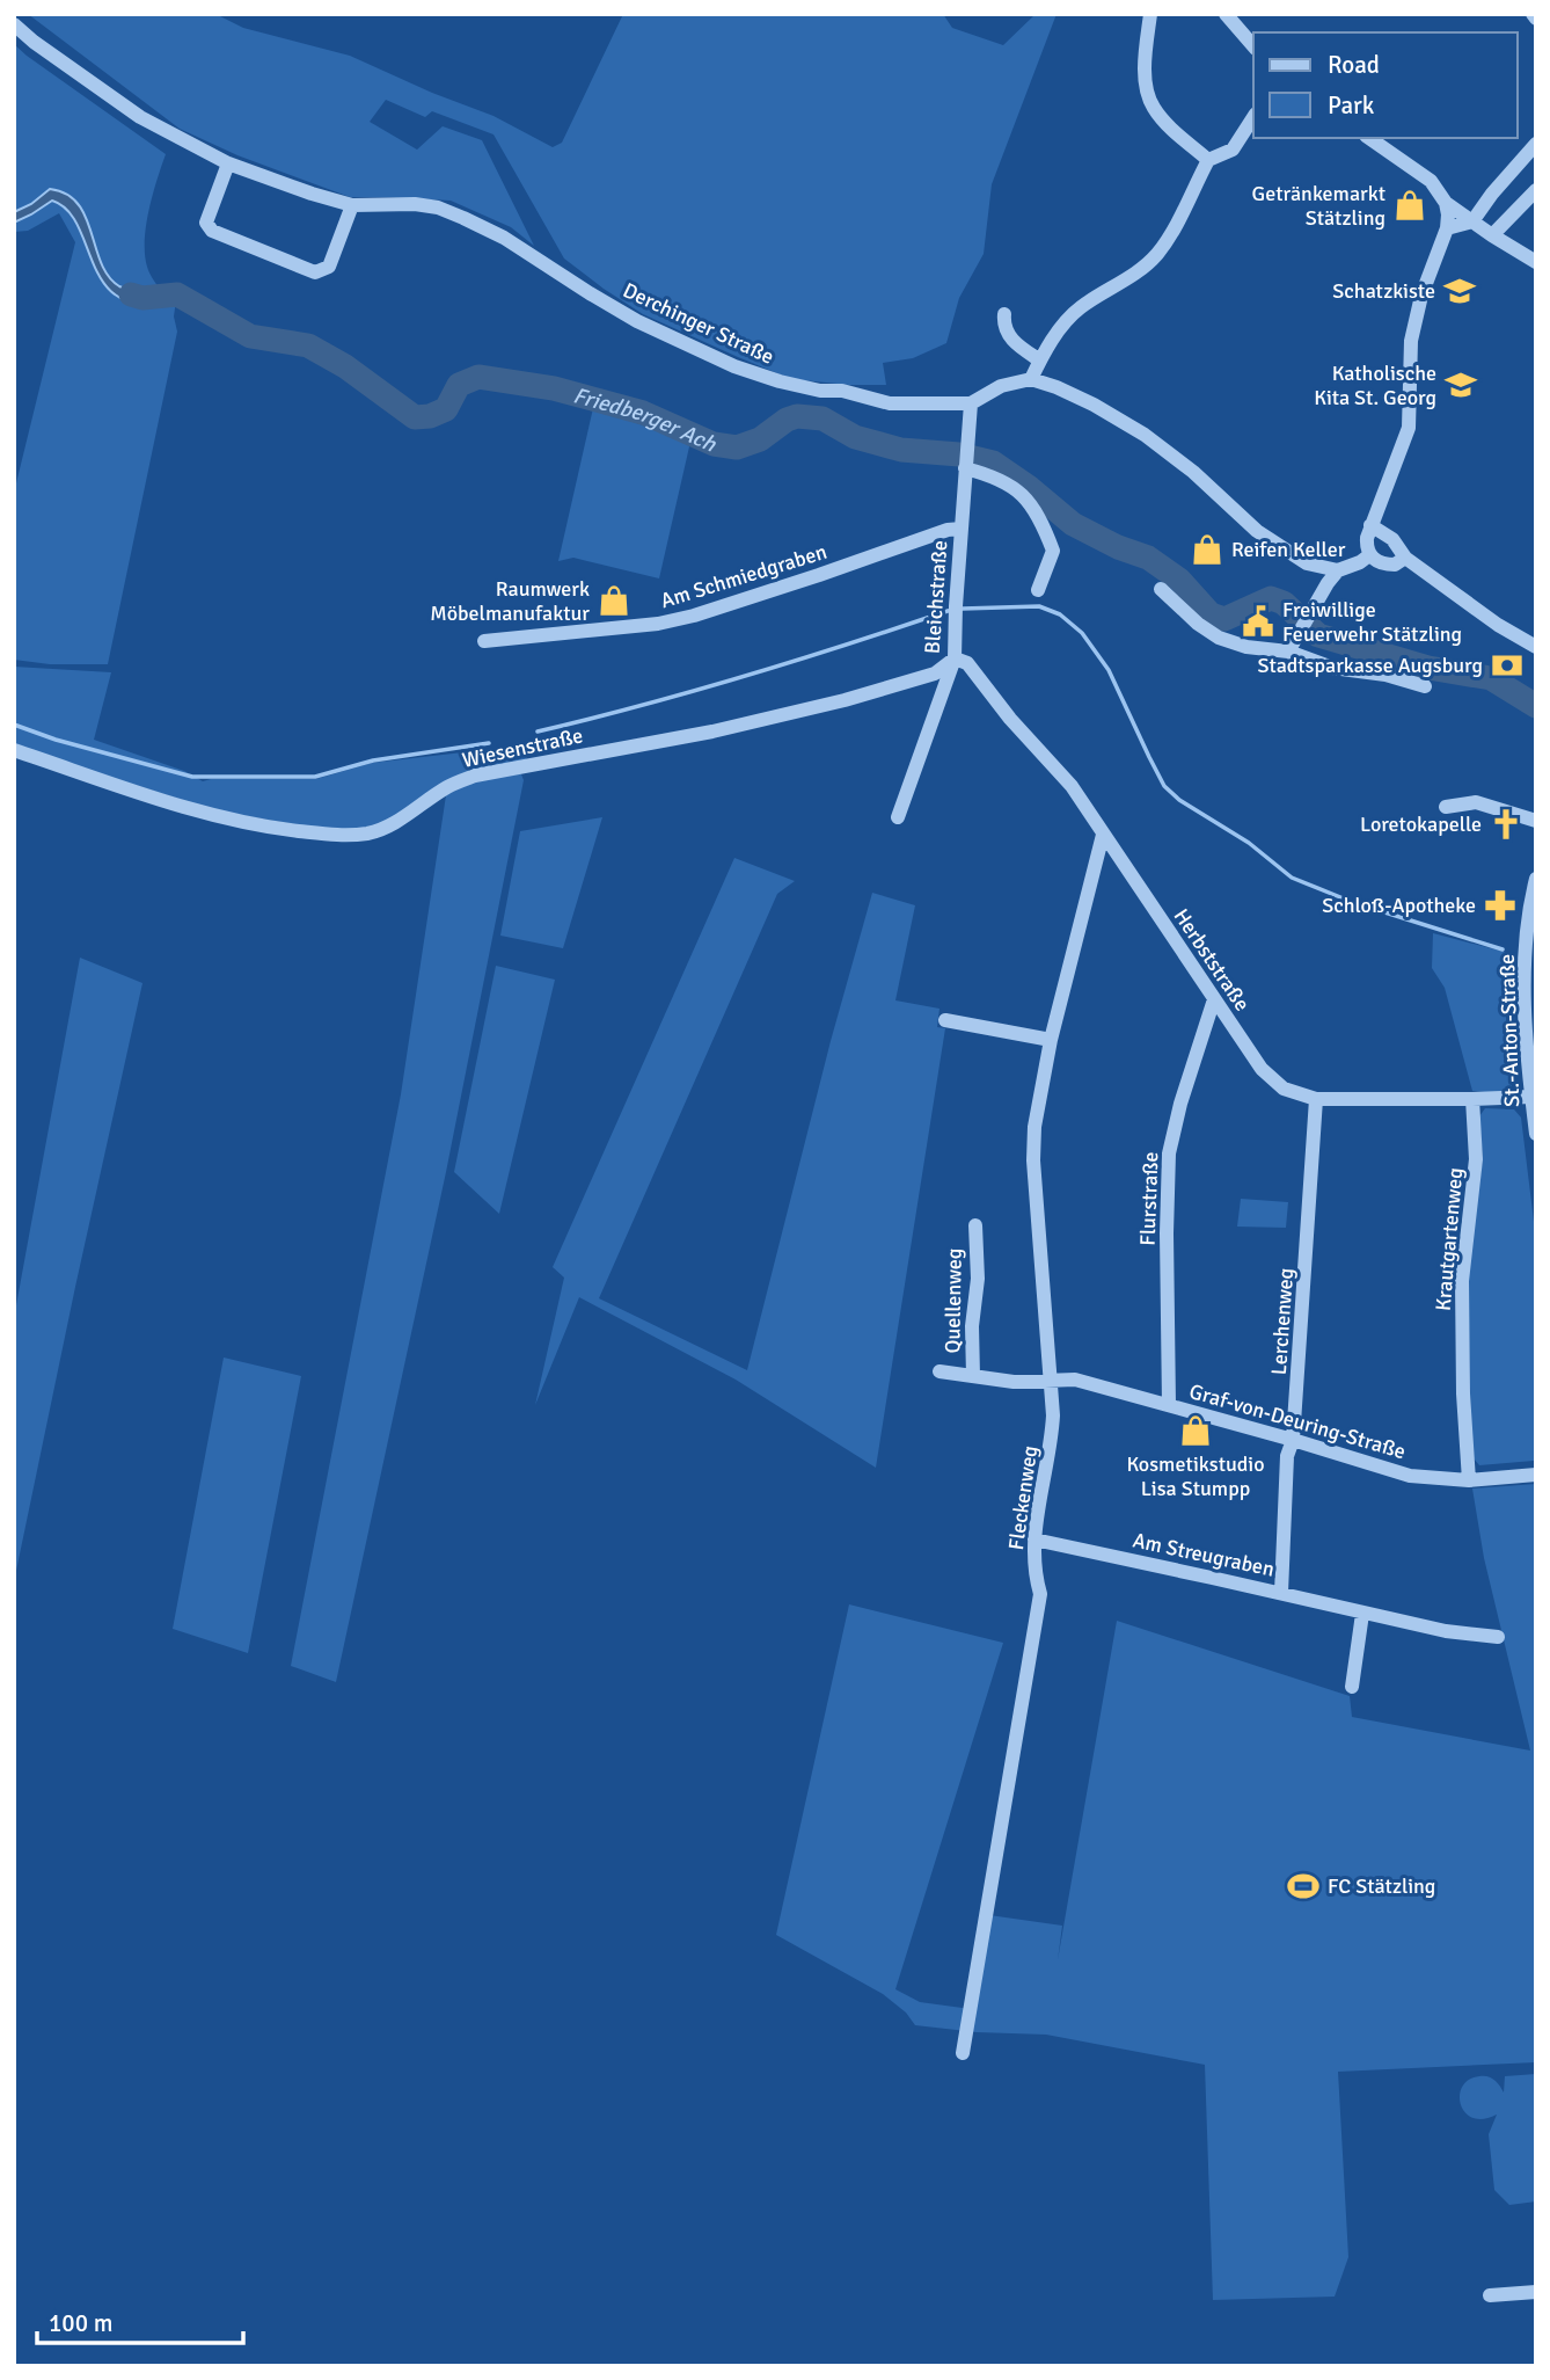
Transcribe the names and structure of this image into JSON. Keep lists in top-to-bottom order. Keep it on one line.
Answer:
{"streets":{"street":["Derchinger Straße","Am Schmiedgraben","Bleichstraße","Wiesenstraße","Herbststraße","St.-Anton-Straße","Flurstraße","Krautgartenweg","Quellenweg","Lerchenweg","Graf-von-Deuring-Straße","Fleckenweg","Am Streugraben"]},"crossings":[["Derchinger Straße","Bleichstraße"],["Am Schmiedgraben","Bleichstraße"],["Bleichstraße","Wiesenstraße"],["Bleichstraße","Herbststraße"],["Wiesenstraße","Herbststraße"],["Herbststraße","St.-Anton-Straße"],["Herbststraße","Flurstraße"],["Herbststraße","Krautgartenweg"],["Herbststraße","Lerchenweg"],["Herbststraße","Fleckenweg"],["Flurstraße","Graf-von-Deuring-Straße"],["Krautgartenweg","Graf-von-Deuring-Straße"],["Quellenweg","Graf-von-Deuring-Straße"],["Quellenweg","Fleckenweg"],["Lerchenweg","Graf-von-Deuring-Straße"],["Lerchenweg","Am Streugraben"],["Graf-von-Deuring-Straße","Fleckenweg"],["Fleckenweg","Am Streugraben"]],"water":["Friedberger Ach"],"places":{"shop":["Getränkemarkt Stätzling","Reifen Keller","Raumwerk Möbelmanufaktur","Kosmetikstudio Lisa Stumpp"],"school or university":["Schatzkiste","Katholische Kita St. Georg"],"public building":["Freiwillige Feuerwehr Stätzling"],"bank":["Stadtsparkasse Augsburg"],"church":["Loretokapelle"],"pharmacy":["Schloß-Apotheke"],"sports":["FC Stätzling"]},"legend":["Road","Park"],"scale_bar":"100 m"}
